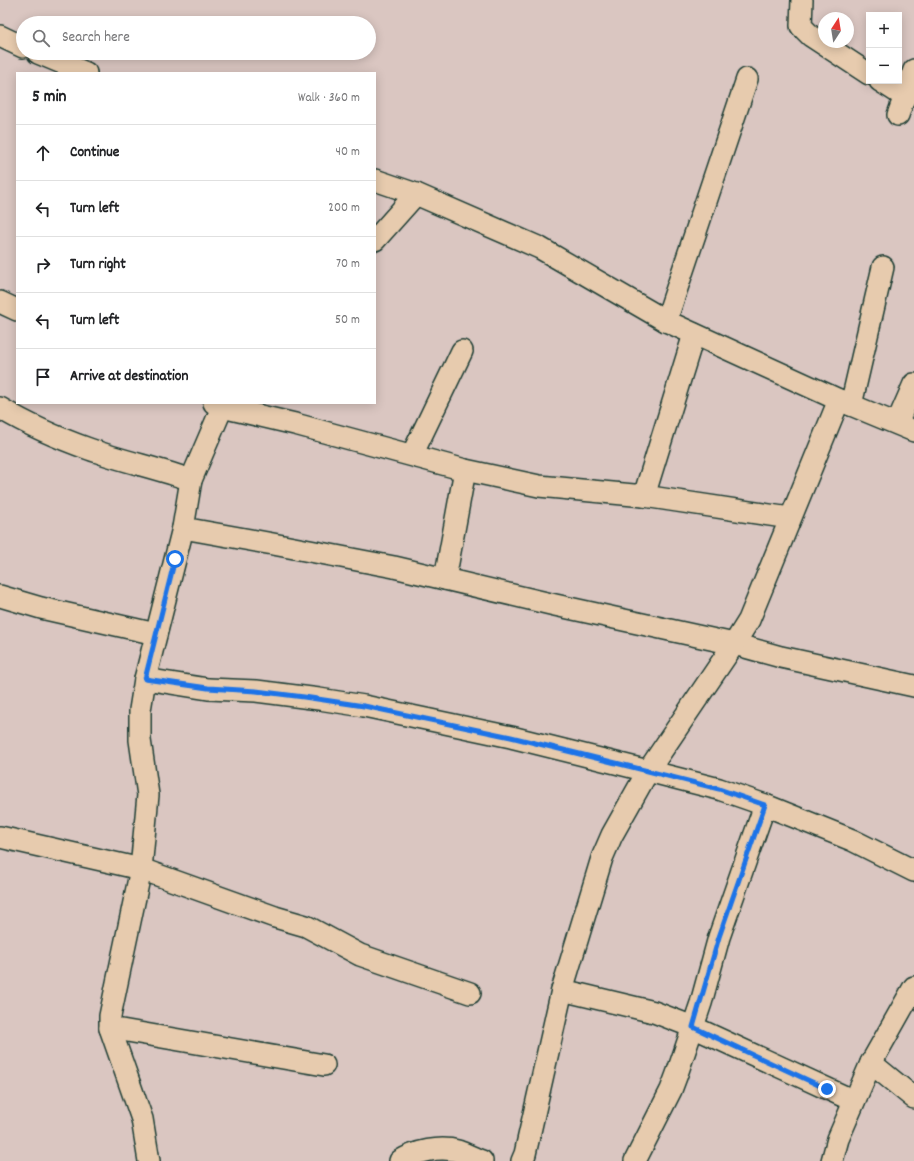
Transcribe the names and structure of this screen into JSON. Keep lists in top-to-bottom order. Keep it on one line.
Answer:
{"north":"top","page":{"map_buttons":["+","−"],"search":"Search here","heading":["5 min","Walk · 360 m"],"list":[["Continue","40 m"],["Turn left","200 m"],["Turn right","70 m"],["Turn left","50 m"],"Arrive at destination"]}}
